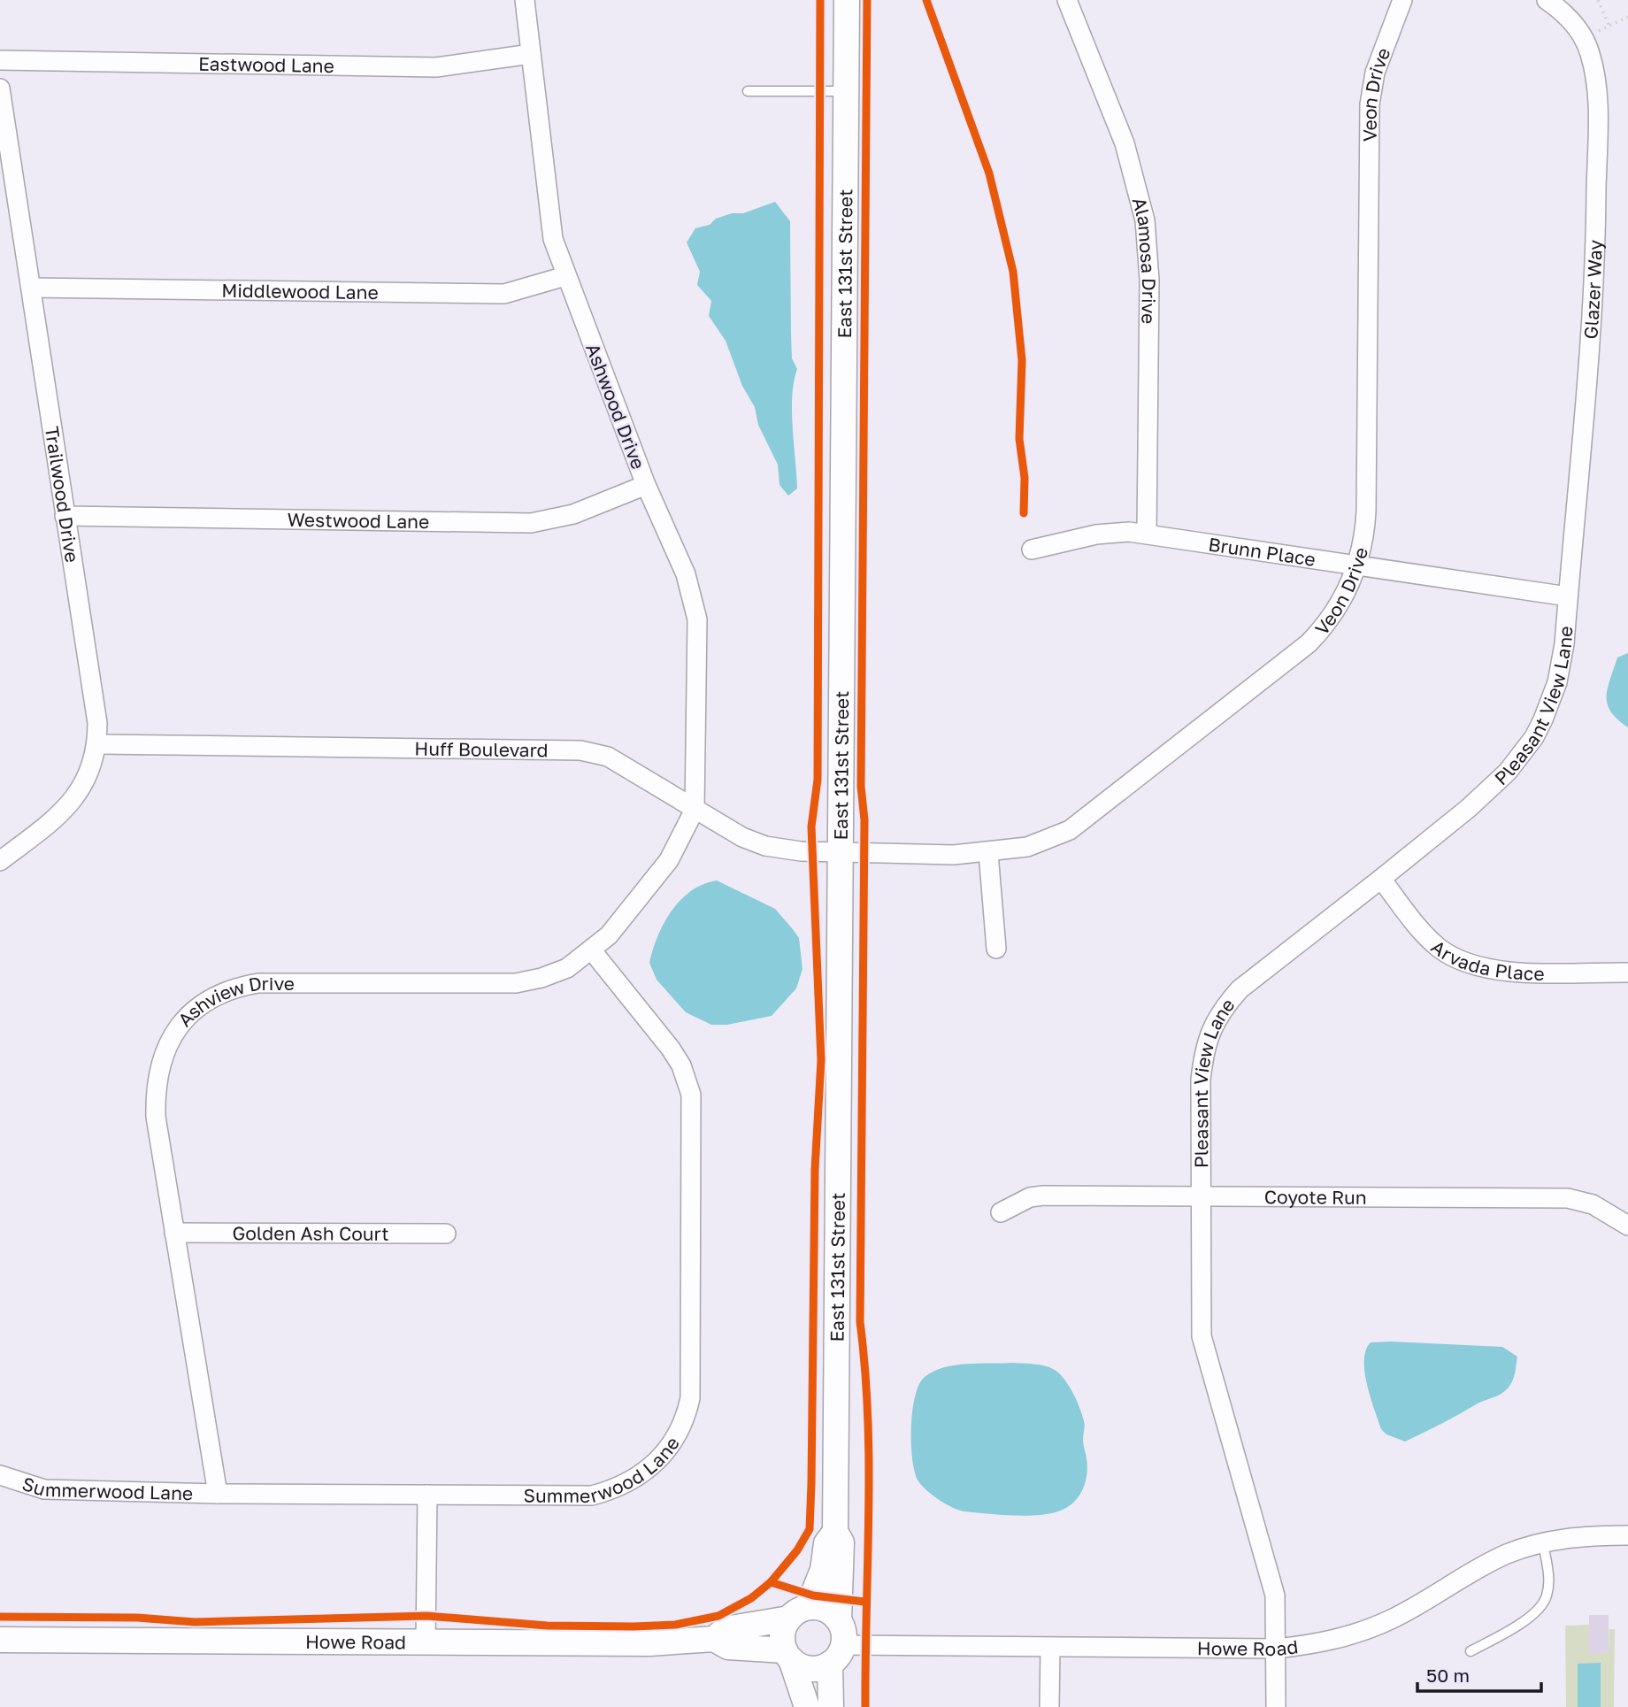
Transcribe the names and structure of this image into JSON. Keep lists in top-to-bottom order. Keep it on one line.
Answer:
{"streets":{"street":["Eastwood Lane","Veon Drive","Alamosa Drive","East 131st Street","Glazer Way","Middlewood Lane","Ashwood Drive","Trailwood Drive","Westwood Lane","Brunn Place","Pleasant View Lane","Huff Boulevard","Arvada Place","Ashview Drive","Coyote Run","Golden Ash Court","Summerwood Lane","Howe Road"]},"crossings":[["Eastwood Lane","Ashwood Drive"],["Veon Drive","East 131st Street"],["Veon Drive","Brunn Place"],["Veon Drive","Huff Boulevard"],["Alamosa Drive","Brunn Place"],["East 131st Street","Huff Boulevard"],["East 131st Street","Howe Road"],["Glazer Way","Brunn Place"],["Glazer Way","Pleasant View Lane"],["Middlewood Lane","Ashwood Drive"],["Middlewood Lane","Trailwood Drive"],["Ashwood Drive","Westwood Lane"],["Ashwood Drive","Huff Boulevard"],["Ashwood Drive","Ashview Drive"],["Trailwood Drive","Westwood Lane"],["Trailwood Drive","Huff Boulevard"],["Brunn Place","Pleasant View Lane"],["Pleasant View Lane","Arvada Place"],["Pleasant View Lane","Coyote Run"],["Pleasant View Lane","Howe Road"],["Huff Boulevard","Ashview Drive"],["Ashview Drive","Golden Ash Court"],["Ashview Drive","Summerwood Lane"]],"scale_bar":"50 m"}
